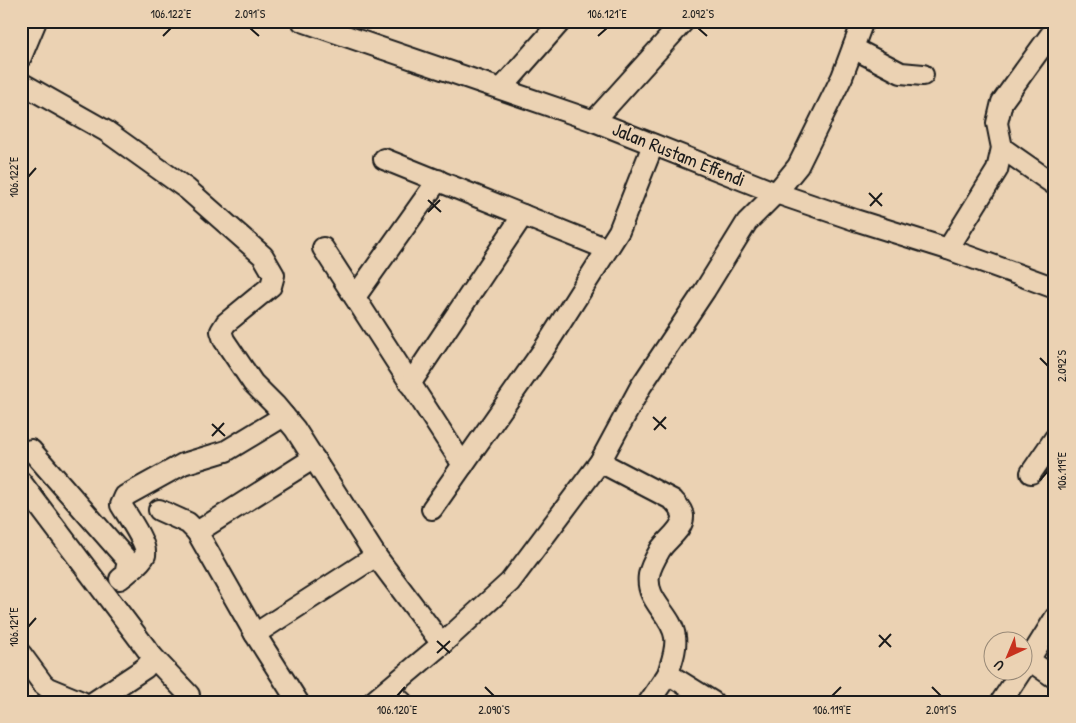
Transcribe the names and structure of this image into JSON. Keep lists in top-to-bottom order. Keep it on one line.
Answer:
{"streets":{"street":["Jalan Rustam Effendi"]},"north":"bottom left","coordinates":["106.122°E","2.091°S","106.121°E","2.092°S","106.119°E","106.120°E","2.090°S"]}
